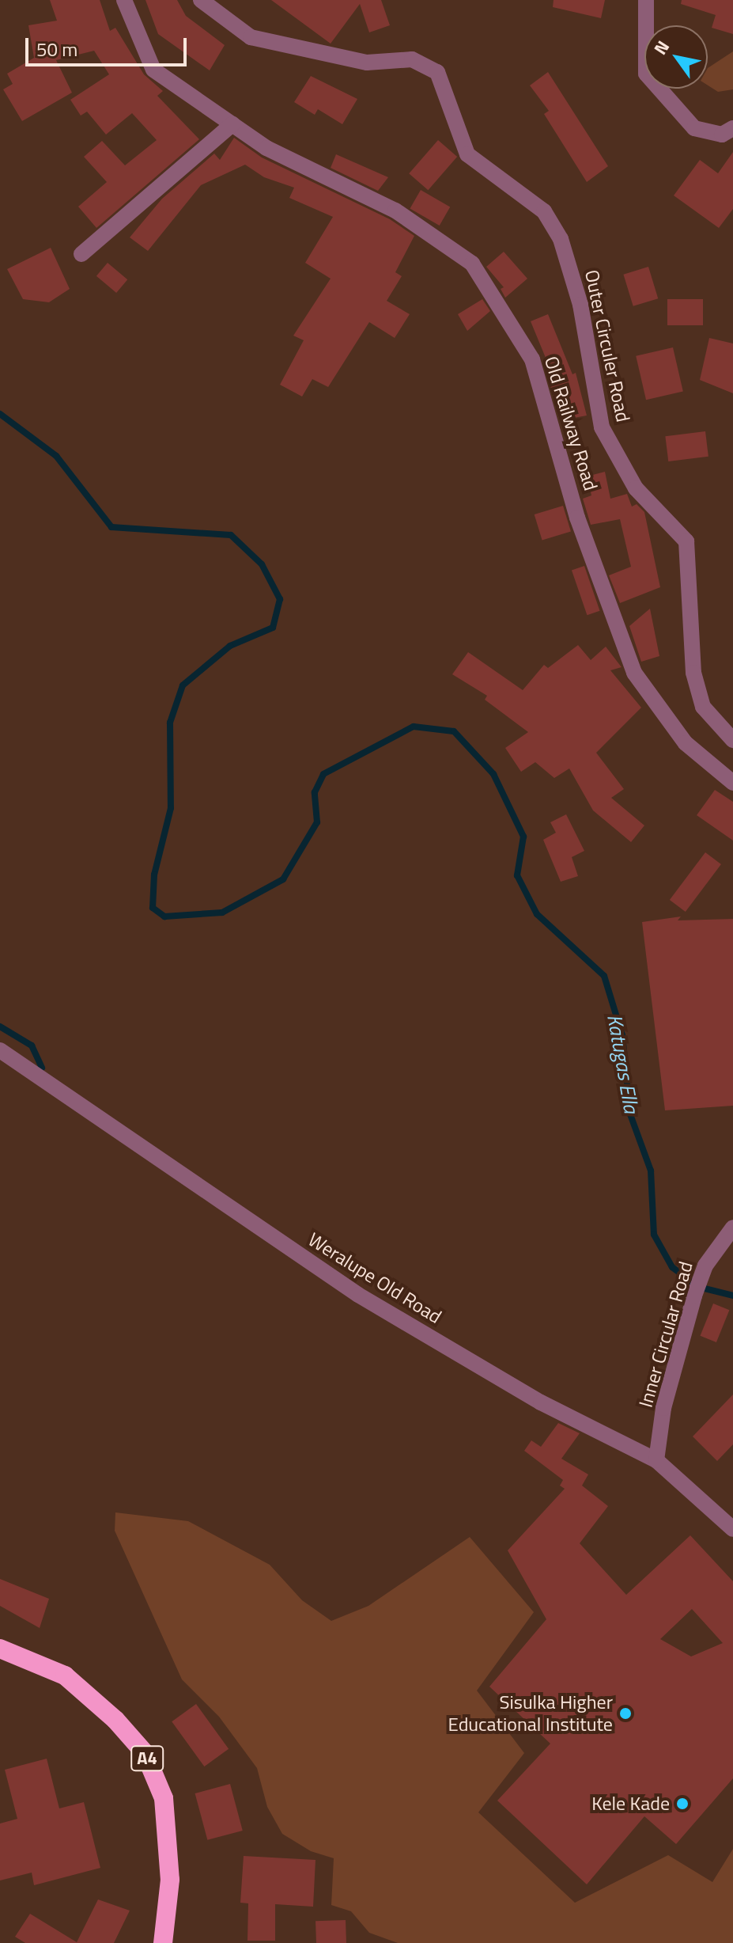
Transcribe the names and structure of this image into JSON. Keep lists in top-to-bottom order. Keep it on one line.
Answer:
{"streets":{"highway":["A4"],"street":["Outer Circuler Road","Old Railway Road","Weralupe Old Road","Inner Circular Road"]},"crossings":[["Weralupe Old Road","Inner Circular Road"]],"water":["Katugas Ella"],"places":["Sisulka Higher Educational Institute","Kele Kade"],"scale_bar":"50 m","north":"top left"}
